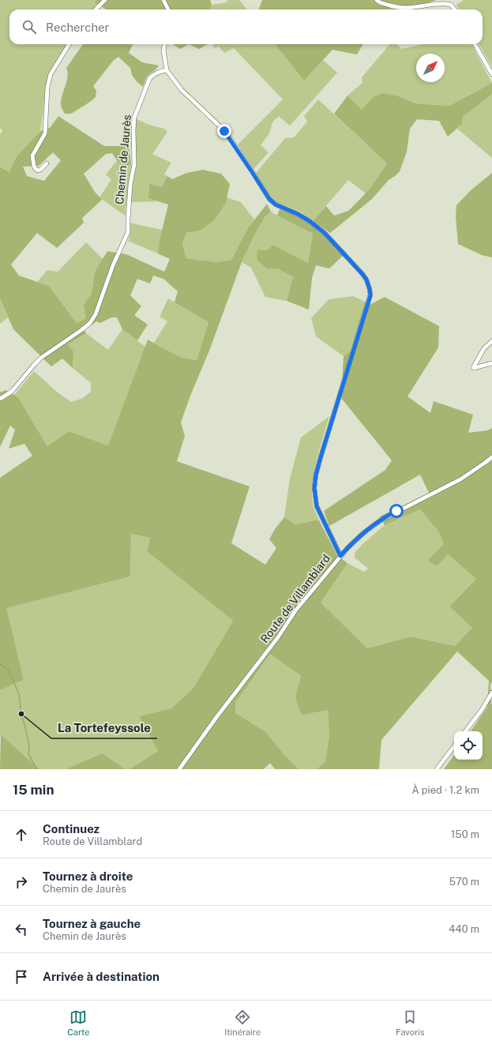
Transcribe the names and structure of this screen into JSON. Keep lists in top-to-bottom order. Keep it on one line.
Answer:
{"streets":{"street":["Chemin de Jaurès","Route de Villamblard"]},"places":["La Tortefeyssole"],"north":"top right","page":{"search":"Rechercher","heading":["15 min","À pied · 1.2 km"],"list":[["Continuez","Route de Villamblard","150 m"],["Tournez à droite","Chemin de Jaurès","570 m"],["Tournez à gauche","Chemin de Jaurès","440 m"],"Arrivée à destination"],"nav":["Carte","Itinéraire","Favoris"]}}
